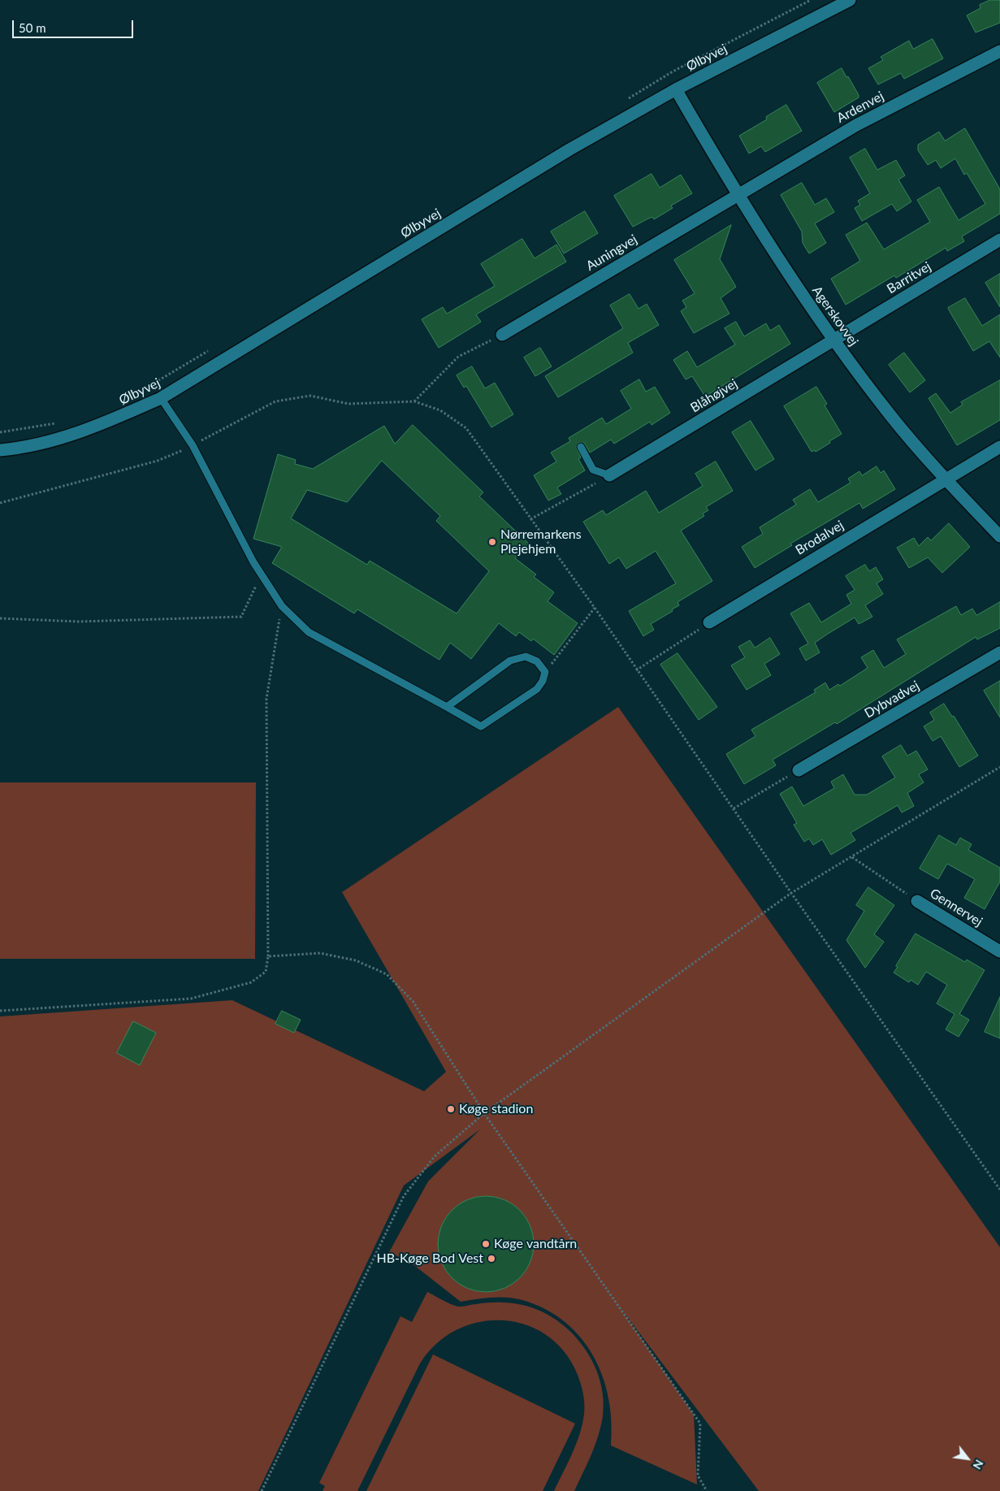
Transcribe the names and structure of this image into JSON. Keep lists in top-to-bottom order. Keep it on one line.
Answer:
{"streets":{"street":["Ølbyvej","Ardenvej","Auningvej","Barritvej","Agerskovvej","Blåhøjvej","Brodalvej","Dybvadvej","Gennervej"]},"crossings":[["Ølbyvej","Agerskovvej"],["Ardenvej","Auningvej"],["Ardenvej","Agerskovvej"],["Auningvej","Agerskovvej"],["Barritvej","Agerskovvej"],["Barritvej","Blåhøjvej"],["Agerskovvej","Blåhøjvej"],["Agerskovvej","Brodalvej"]],"places":["Nørremarkens Plejehjem","Køge stadion","Køge vandtårn","HB-Køge Bod Vest"],"scale_bar":"50 m","north":"bottom right"}
